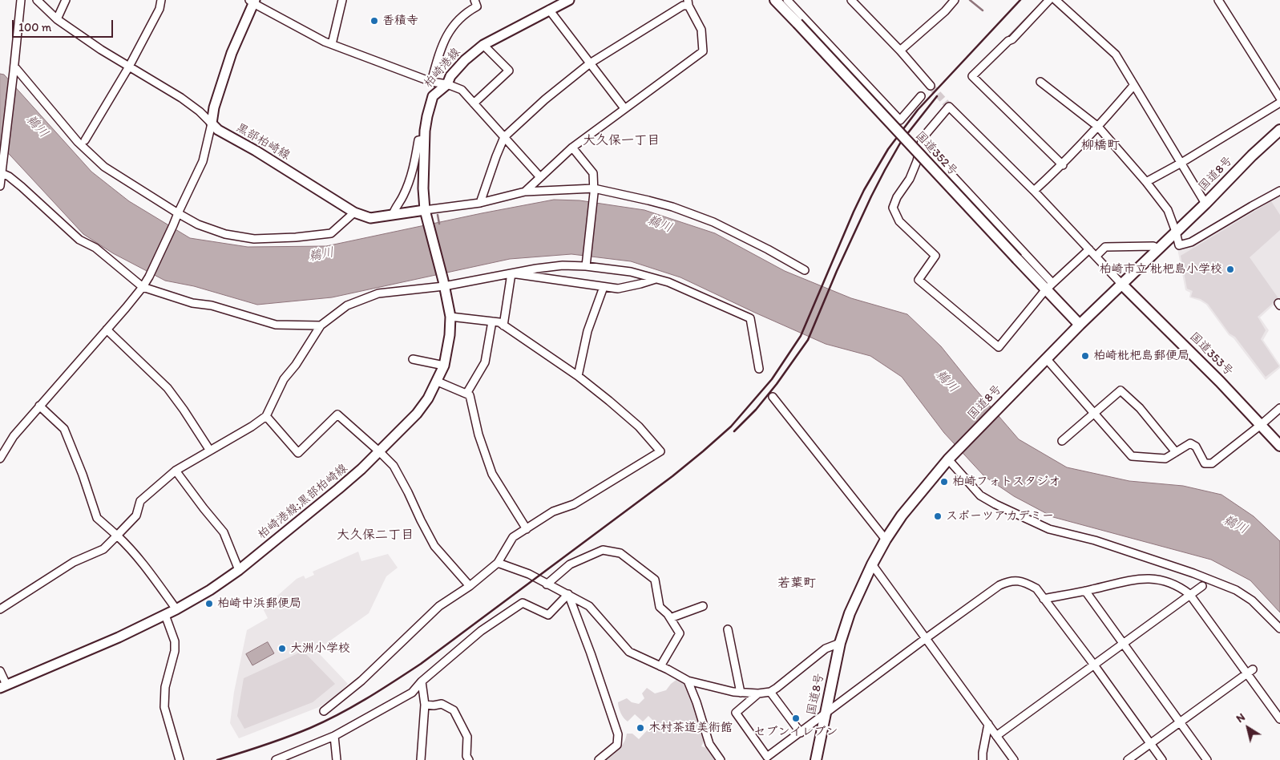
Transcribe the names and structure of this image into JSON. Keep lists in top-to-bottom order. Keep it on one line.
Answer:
{"streets":{"highway":["国道352号","国道8号","国道353号"],"main road":["柏崎港線","黒部柏崎線","柏崎港線;黒部柏崎線"]},"crossings":[["柏崎港線","黒部柏崎線"],["柏崎港線","柏崎港線;黒部柏崎線"],["黒部柏崎線","柏崎港線;黒部柏崎線"],["国道352号","国道8号"],["国道8号","国道353号"]],"districts":["大久保一丁目","柳橋町","大久保二丁目","若葉町"],"water":["鵜川"],"places":["香積寺","柏崎市立 枇杷島小学校","柏崎枇杷島郵便局","柏崎フォトスタジオ","スポーツアカデミー","柏崎中浜郵便局","大洲小学校","セブンイレブン","木村茶道美術館"],"scale_bar":"100 m","north":"top left"}
